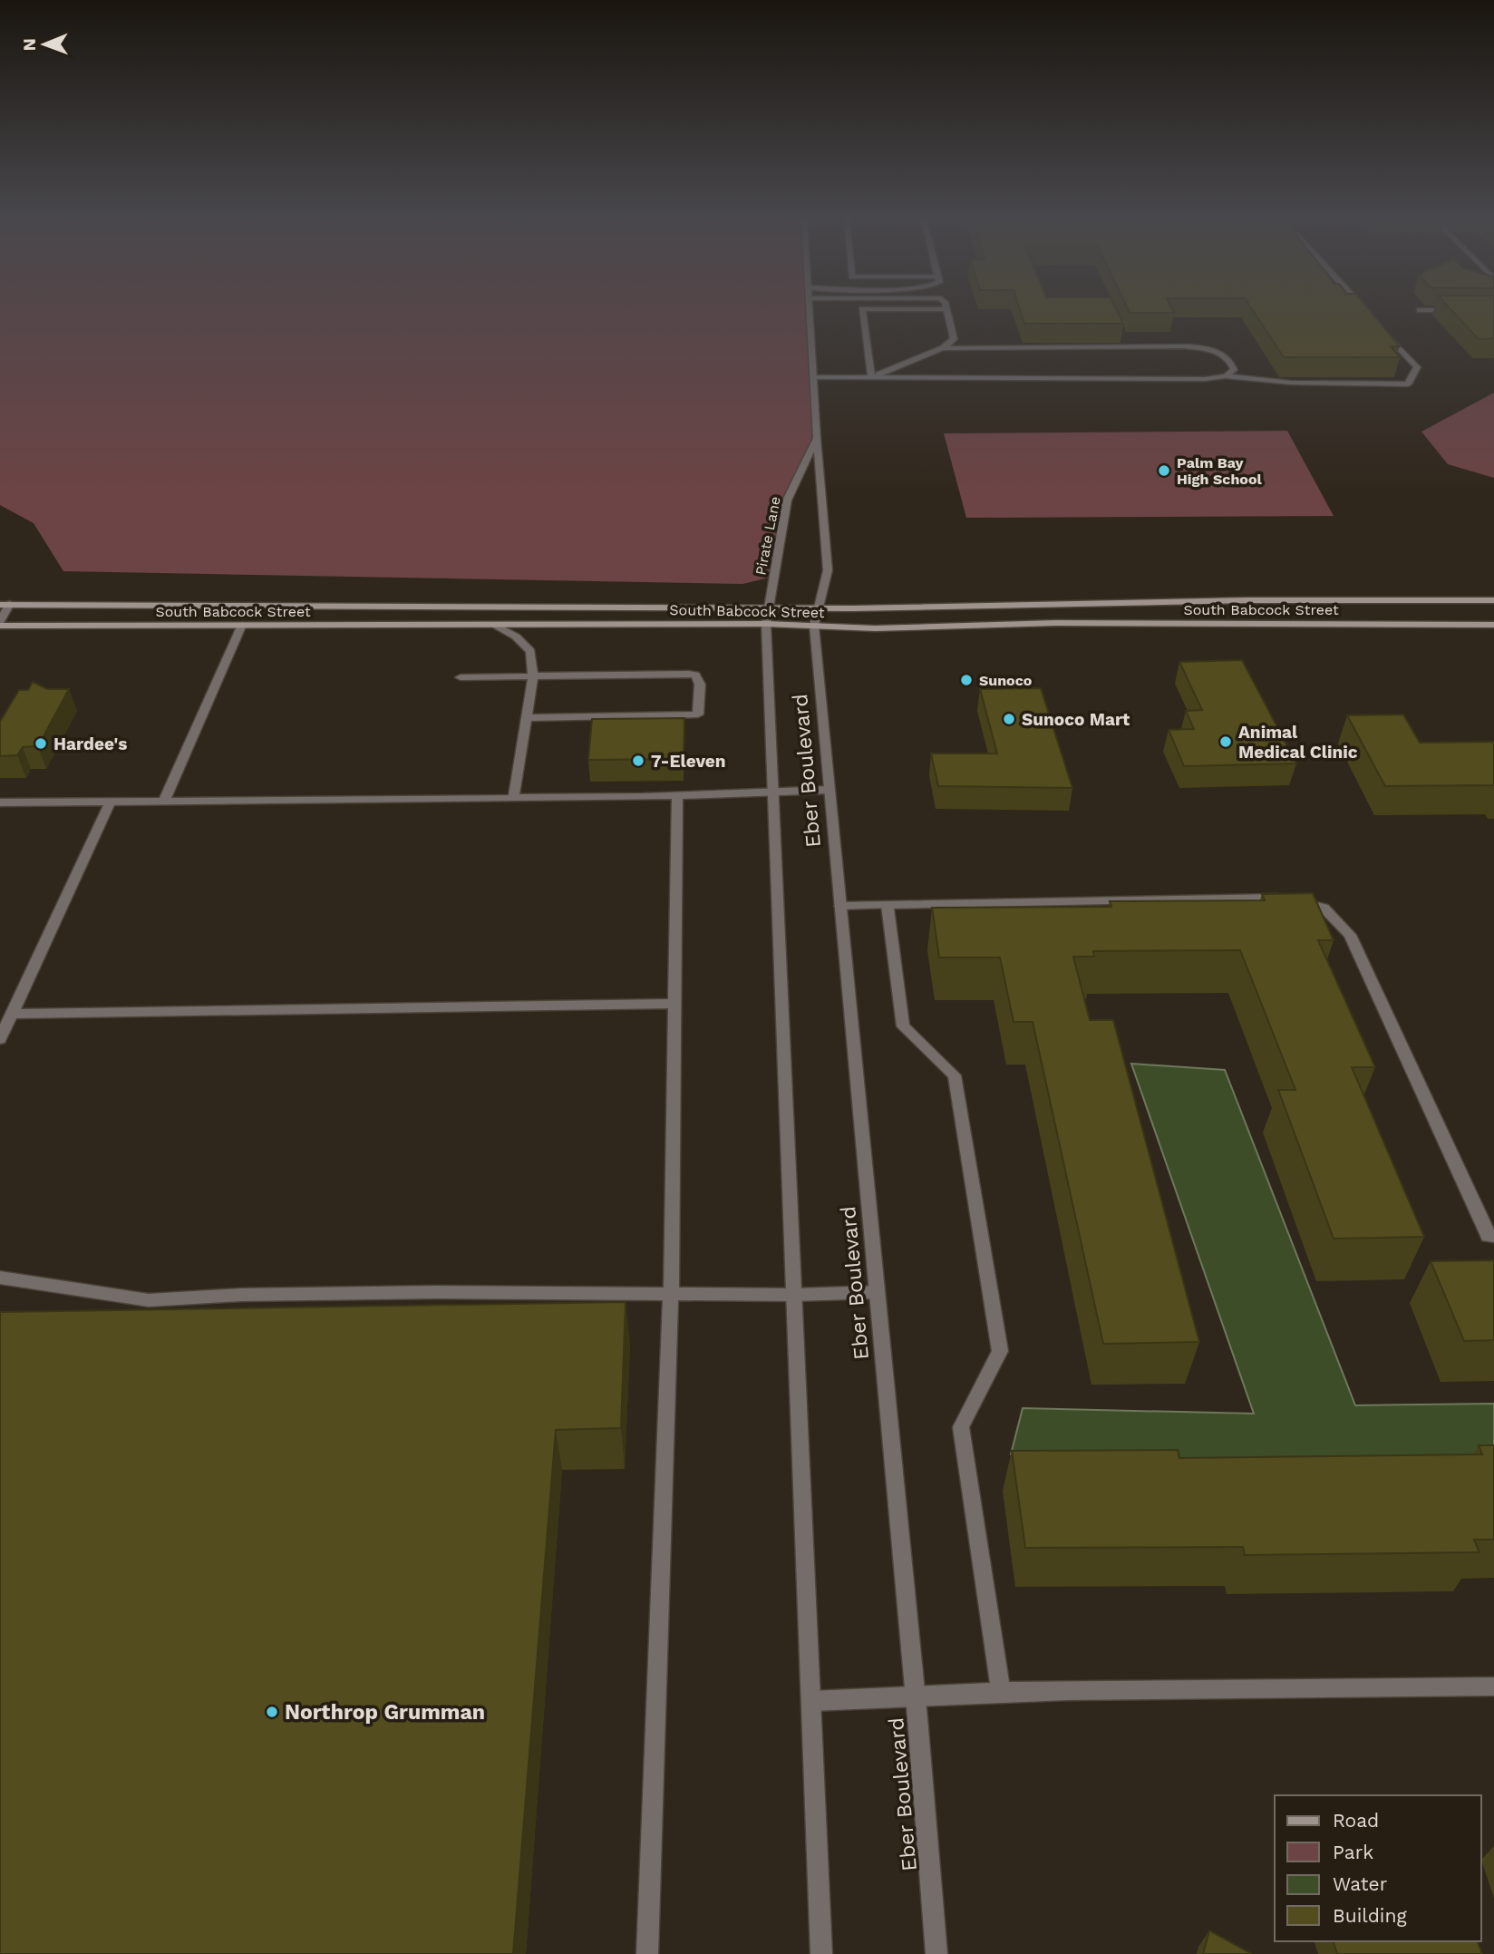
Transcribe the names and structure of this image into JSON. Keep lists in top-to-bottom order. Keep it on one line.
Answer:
{"streets":{"main road":["South Babcock Street"],"street":["Pirate Lane","Eber Boulevard"]},"crossings":[["Pirate Lane","South Babcock Street"],["Pirate Lane","Eber Boulevard"],["South Babcock Street","Eber Boulevard"]],"places":["Palm Bay High School","Sunoco","Sunoco Mart","Animal Medical Clinic","Hardee's","7-Eleven","Northrop Grumman"],"legend":["Road","Park","Water","Building"],"north":"left"}
